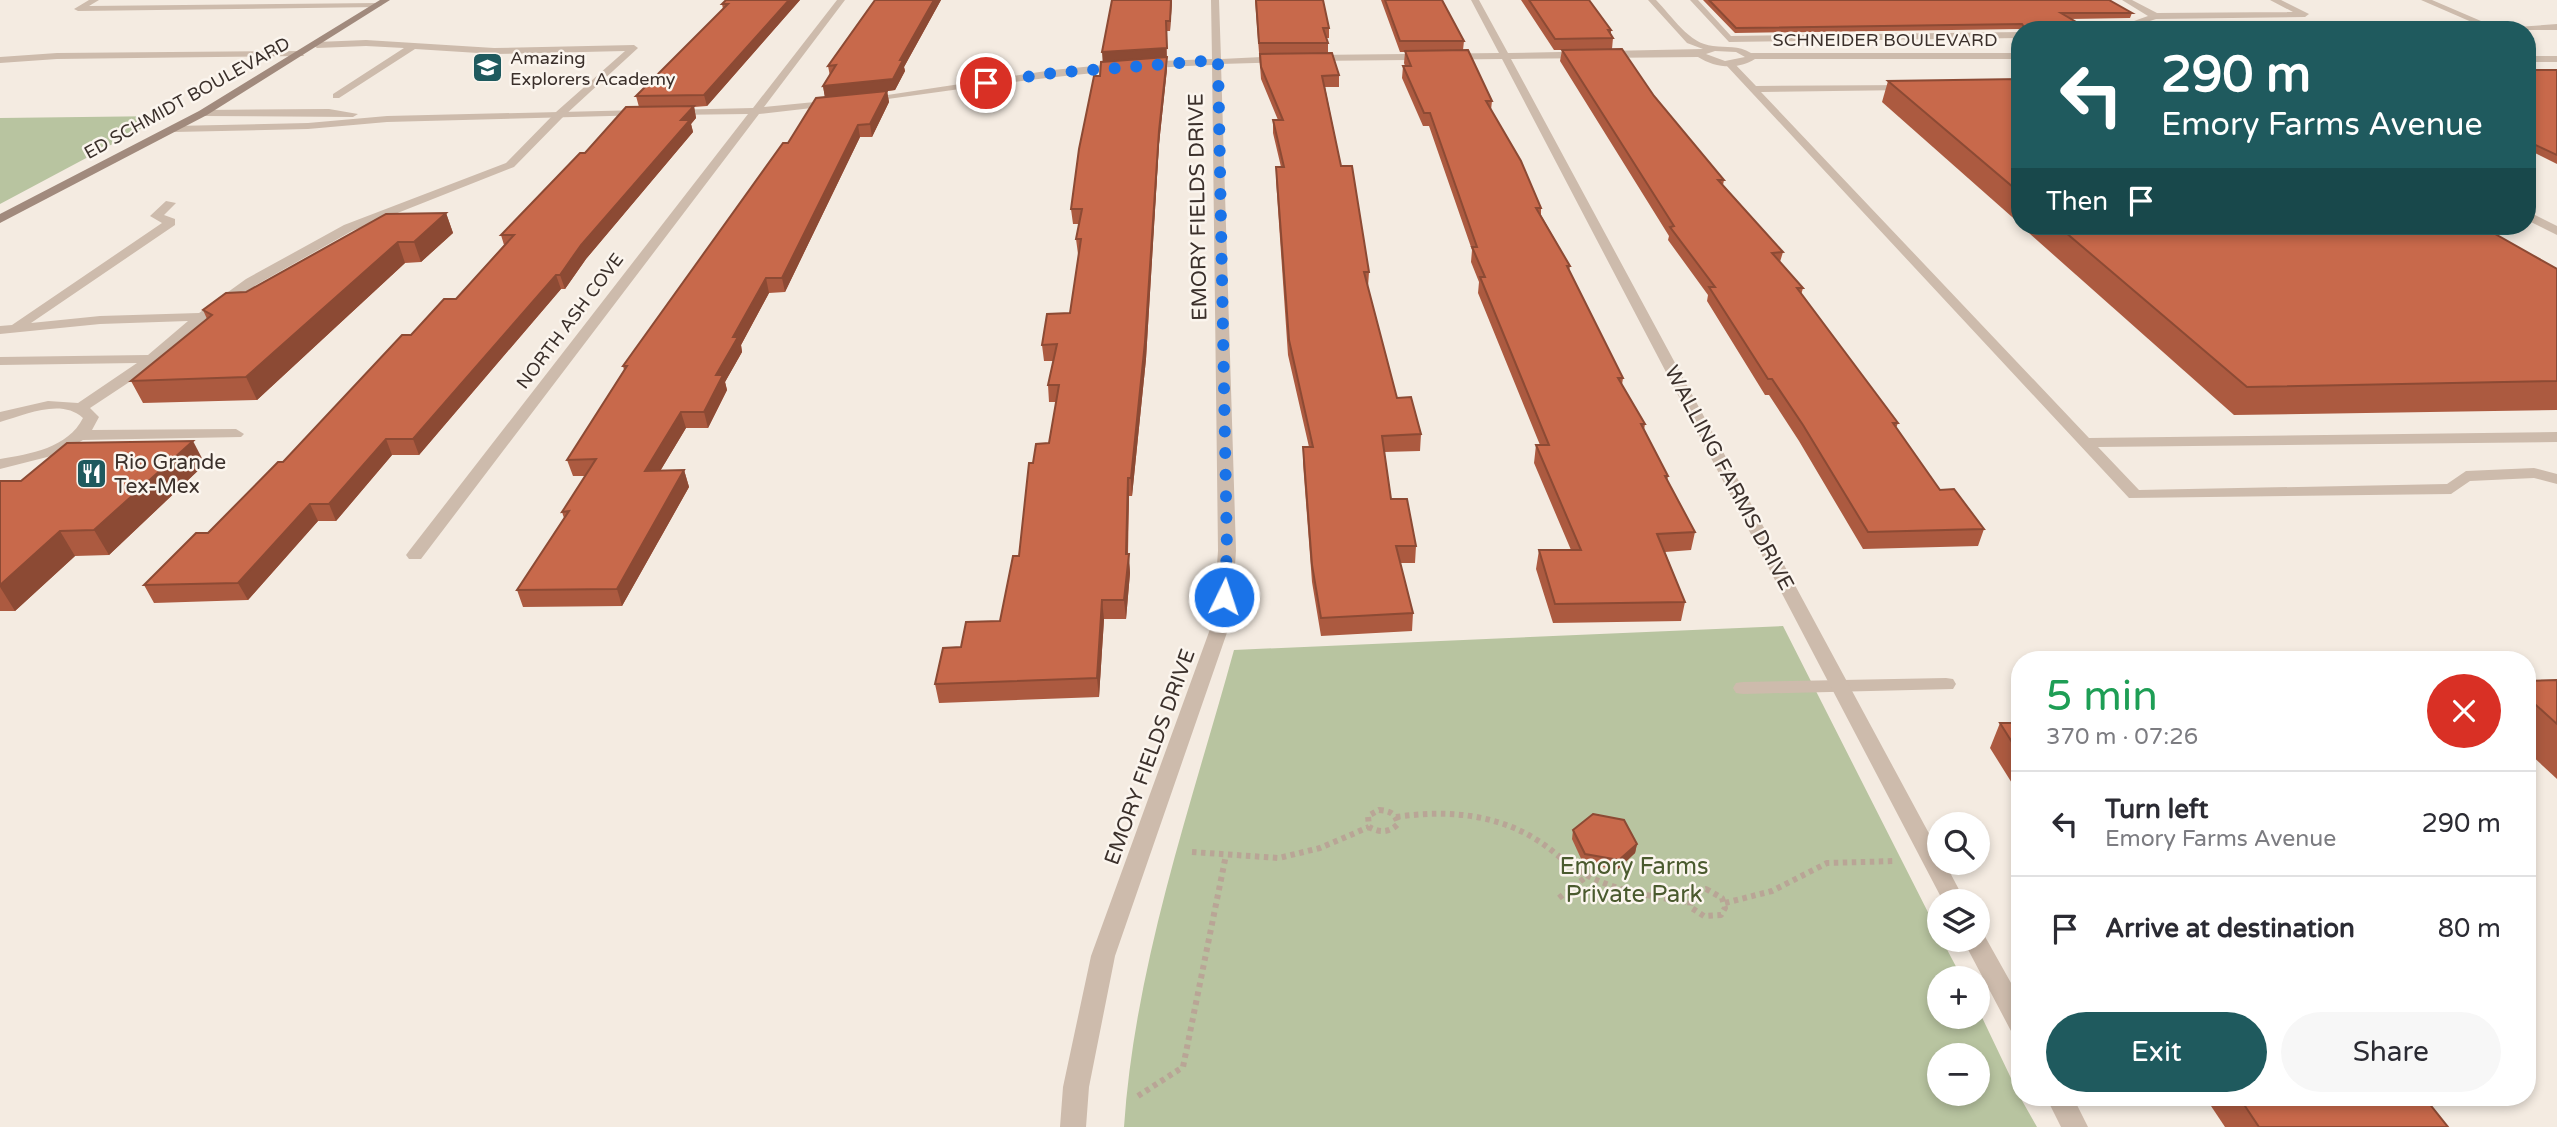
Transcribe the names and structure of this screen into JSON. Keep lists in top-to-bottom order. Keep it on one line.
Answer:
{"streets":{"street":["SCHNEIDER BOULEVARD","ED SCHMIDT BOULEVARD","EMORY FIELDS DRIVE","NORTH ASH COVE","WALLING FARMS DRIVE"]},"parks":["Emory Farms Private Park"],"places":{"school or university":["Amazing Explorers Academy"],"restaurant":["Rio Grande Tex-Mex"]},"page":{"turn":["290 m","Emory Farms Avenue"],"then":"Then","heading":["5 min","370 m · 07:26"],"list":[{"name":"Turn left","note":"Emory Farms Avenue","value":"290 m"},{"name":"Arrive at destination","value":"80 m"}],"map_buttons":["+","−"],"buttons":["Exit","Share"]}}
